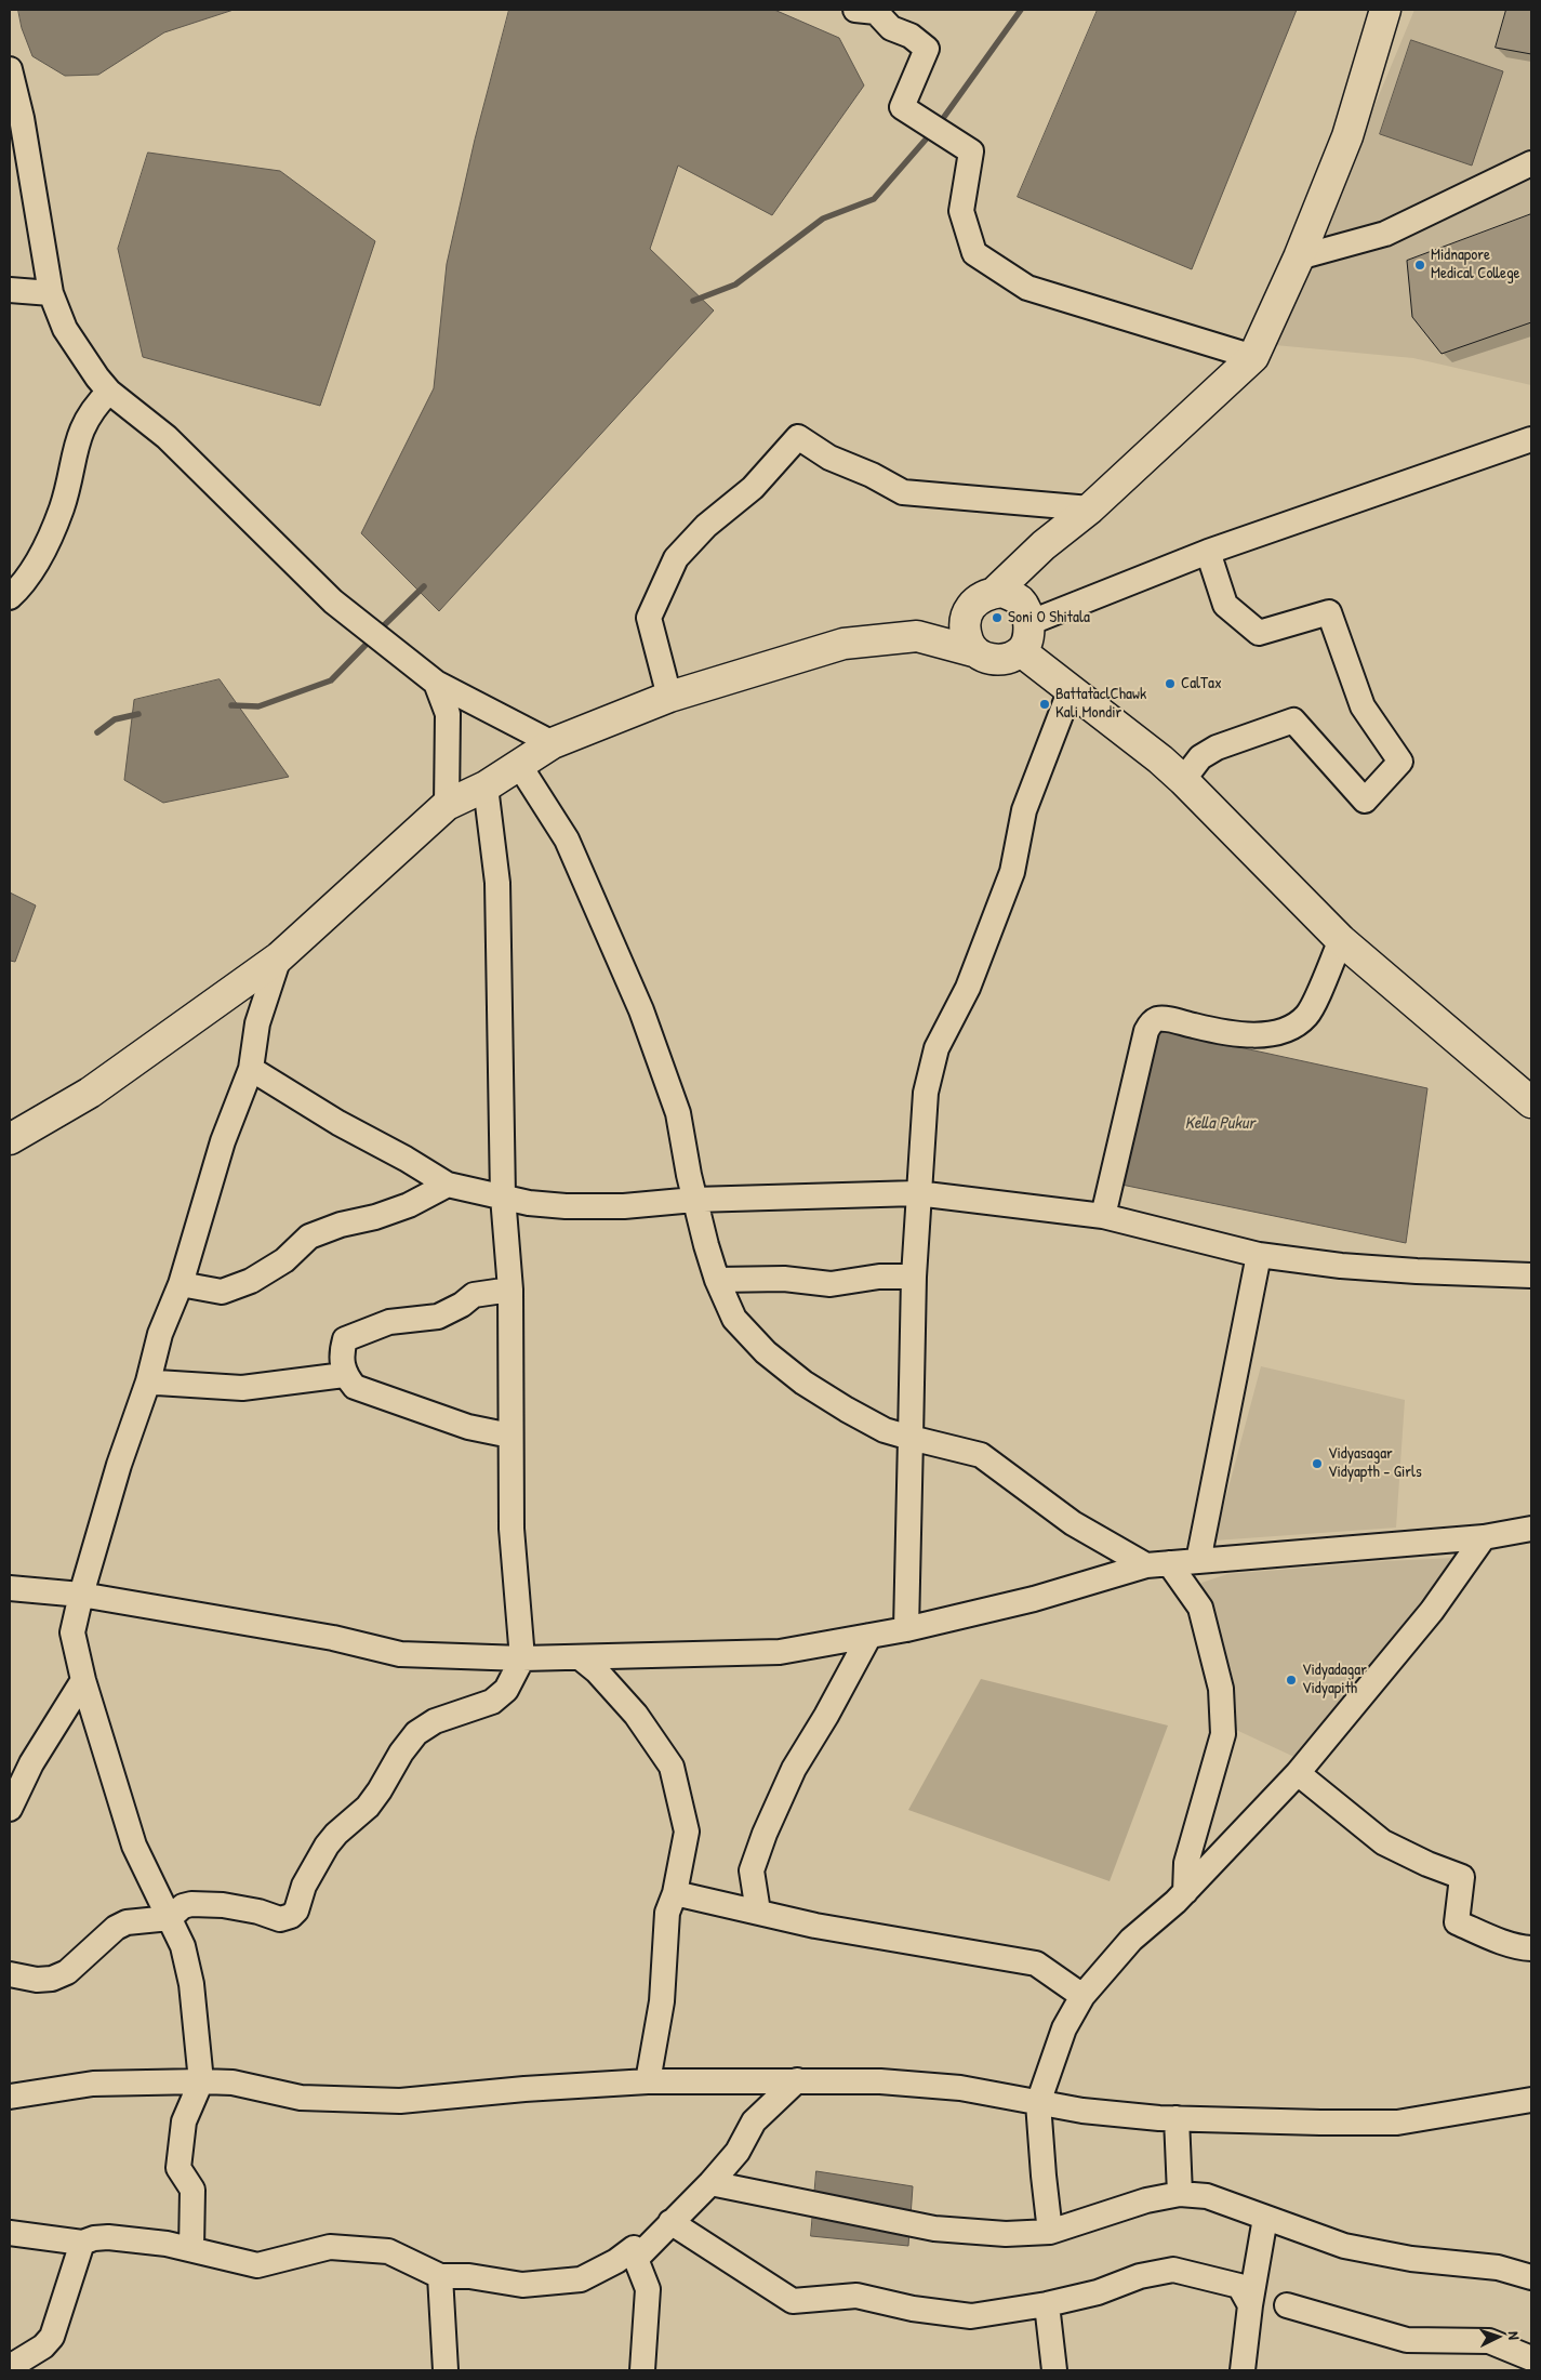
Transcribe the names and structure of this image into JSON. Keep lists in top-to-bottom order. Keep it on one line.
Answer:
{"water":["Kella Pukur"],"places":["Midnapore Medical College","Soni O Shitala","CalTax","BattataclChawk Kali Mondir","Vidyasagar Vidyapth - Girls","Vidyadagar Vidyapith"],"north":"right"}
